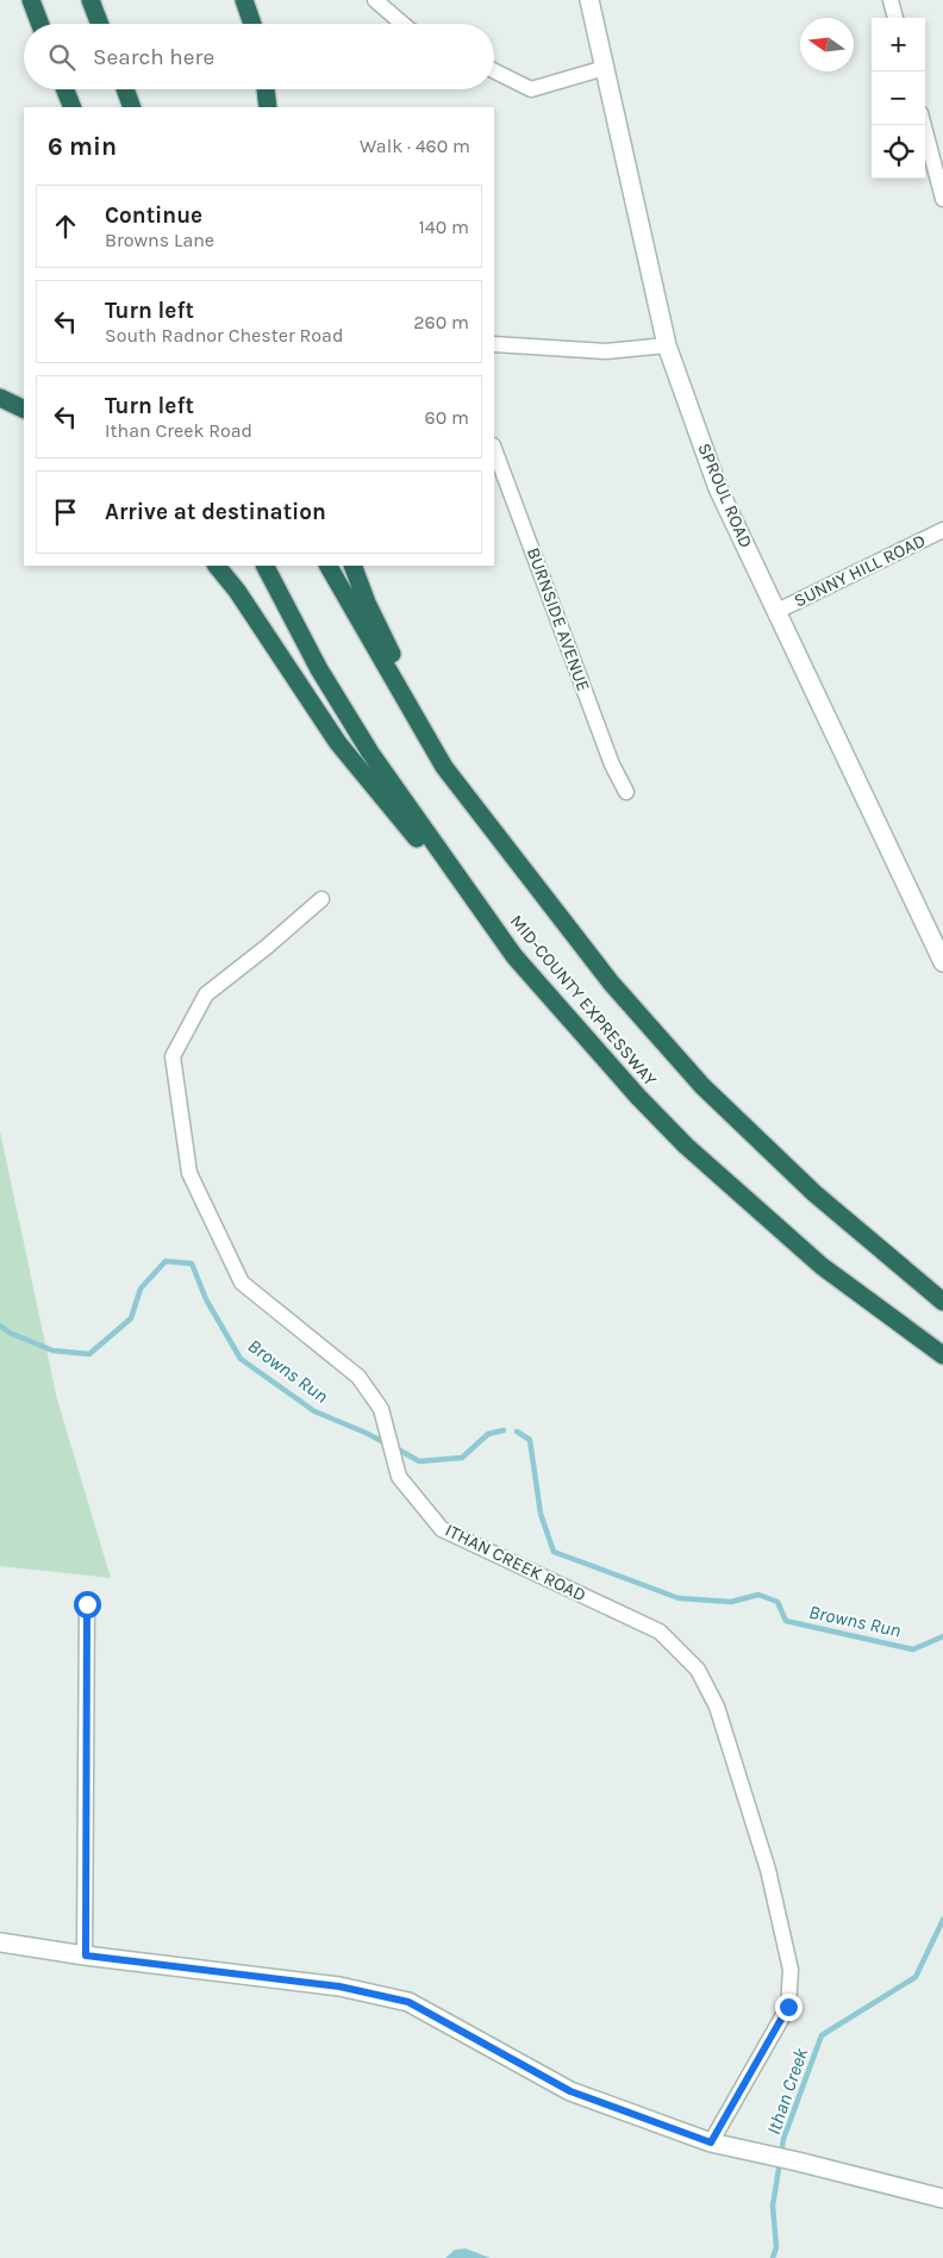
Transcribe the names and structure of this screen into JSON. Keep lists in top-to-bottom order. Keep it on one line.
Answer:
{"streets":{"highway":["MID-COUNTY EXPRESSWAY"],"main road":["SPROUL ROAD"],"street":["SUNNY HILL ROAD","BURNSIDE AVENUE","ITHAN CREEK ROAD"]},"crossings":[["SPROUL ROAD","SUNNY HILL ROAD"]],"water":["Browns Run","Ithan Creek"],"north":"left","page":{"map_buttons":["+","−"],"search":"Search here","heading":["6 min","Walk · 460 m"],"list":[["Continue","Browns Lane","140 m"],["Turn left","South Radnor Chester Road","260 m"],["Turn left","Ithan Creek Road","60 m"],"Arrive at destination"]}}
